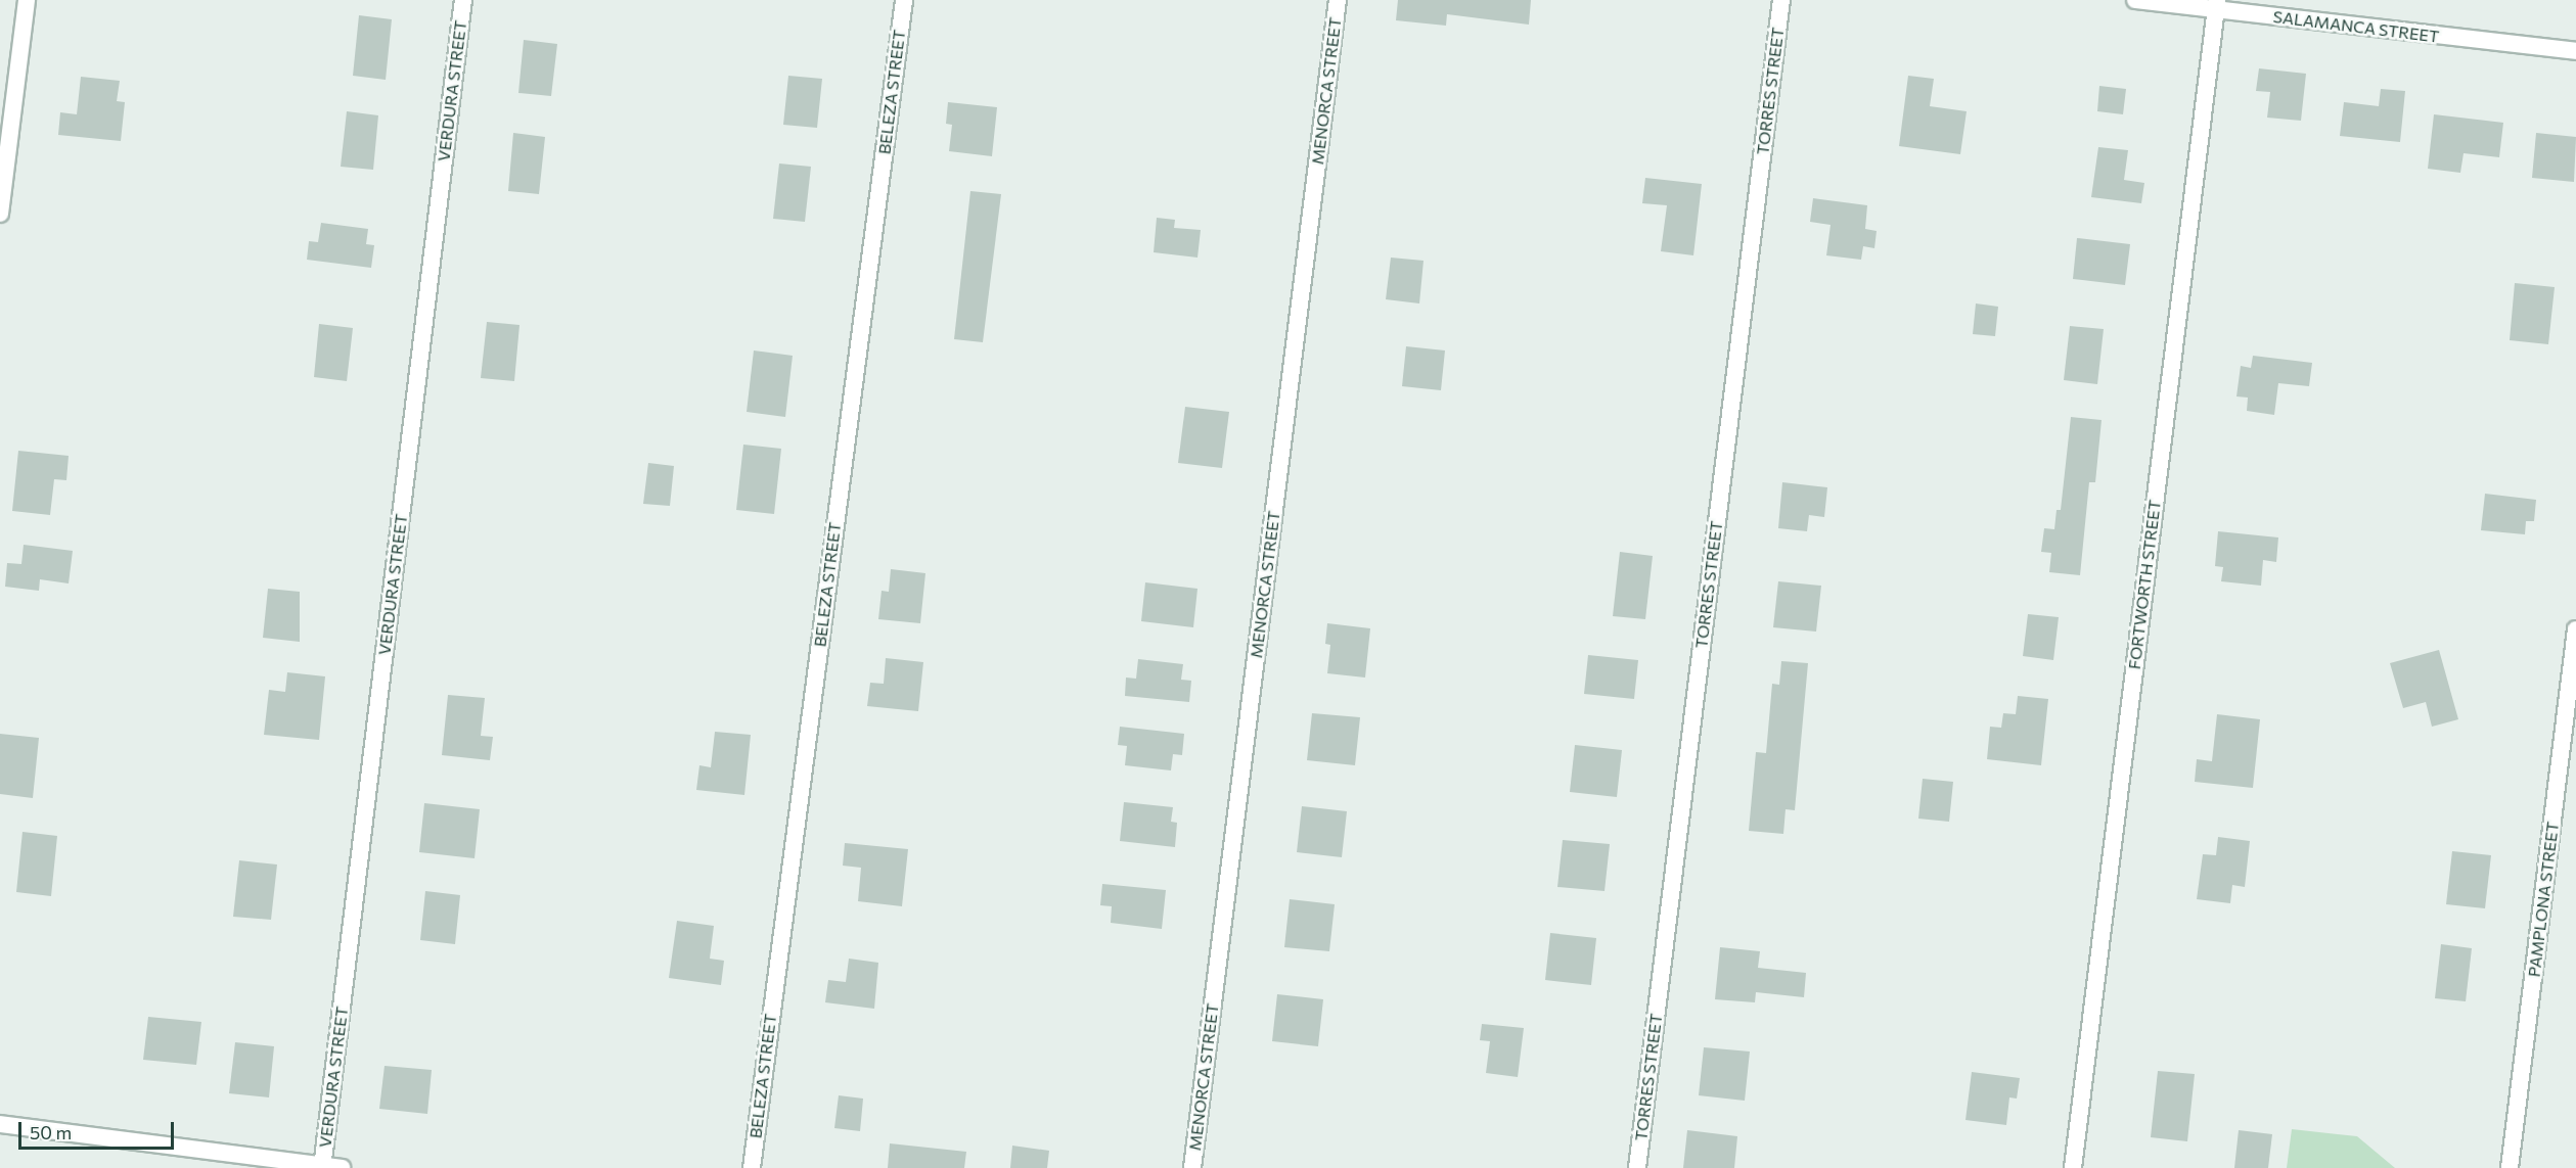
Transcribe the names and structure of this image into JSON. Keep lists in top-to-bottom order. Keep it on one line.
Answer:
{"streets":{"street":["SALAMANCA STREET","VERDURA STREET","MENORCA STREET","TORRES STREET","BELEZA STREET","FORTWORTH STREET","PAMPLONA STREET"]},"crossings":[["SALAMANCA STREET","FORTWORTH STREET"]],"scale_bar":"50 m"}
